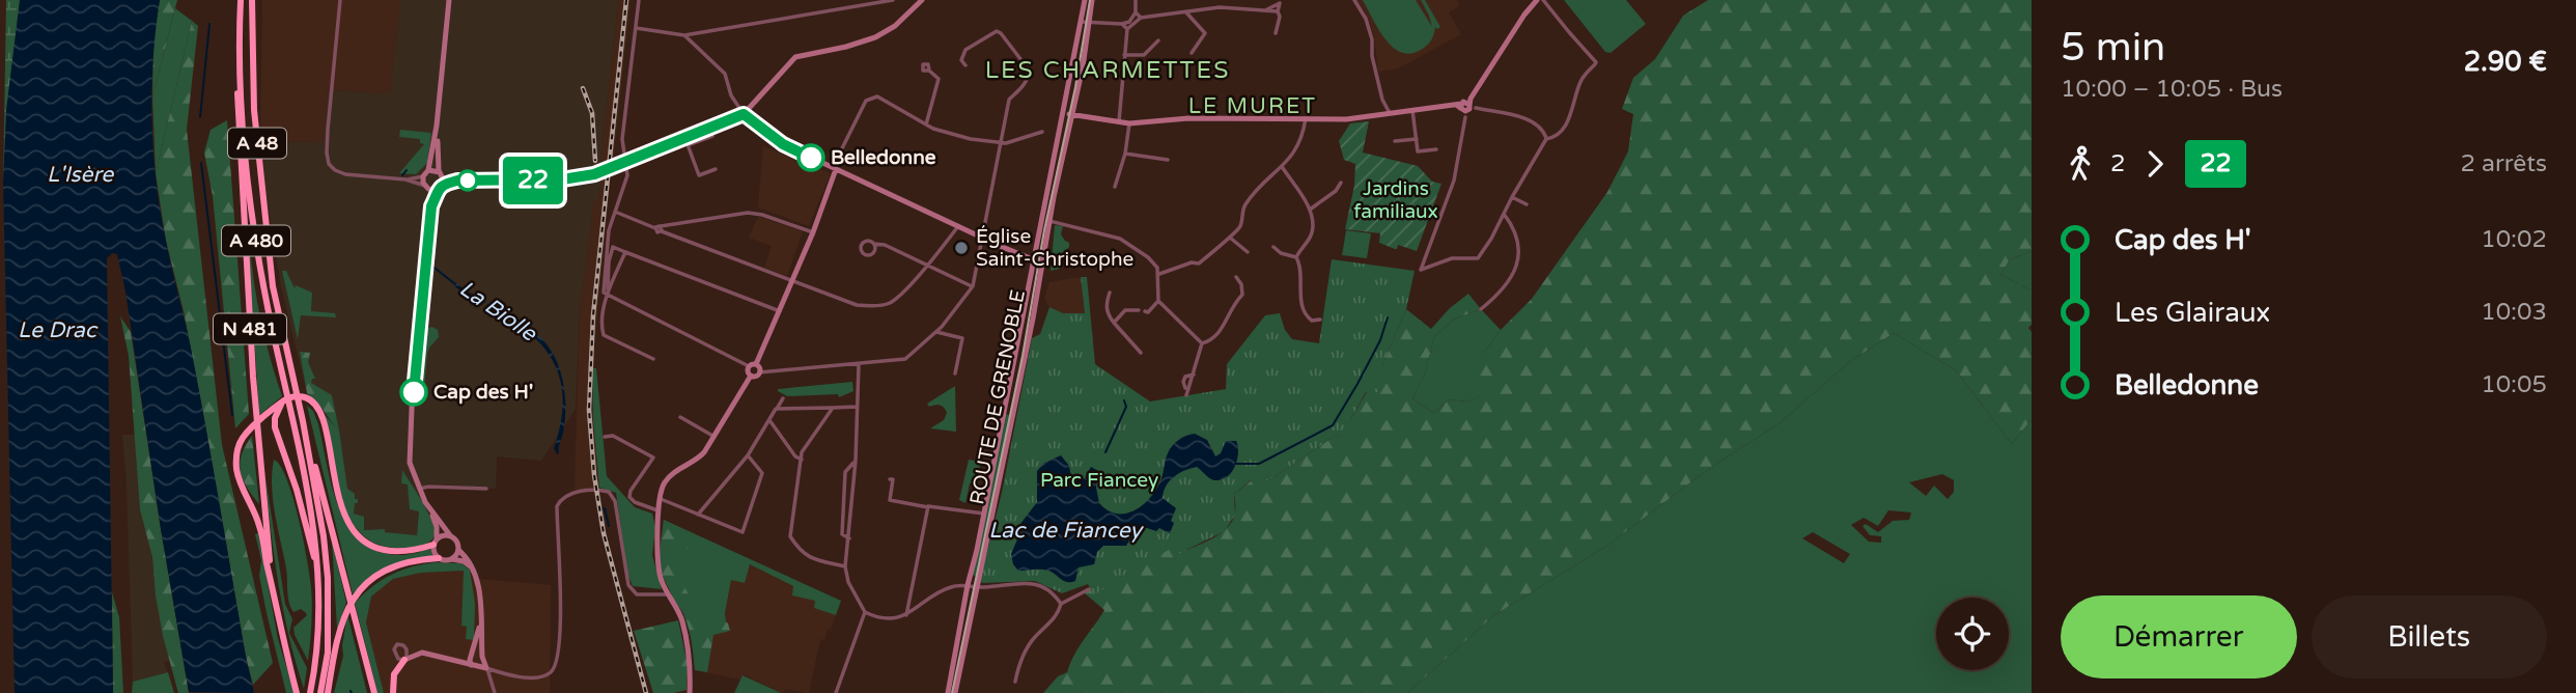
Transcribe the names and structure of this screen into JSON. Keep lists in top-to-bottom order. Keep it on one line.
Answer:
{"streets":{"highway":["A 48","A 480","N 481"],"street":["ROUTE DE GRENOBLE"]},"crossings":[["A 480","N 481"]],"districts":["LES CHARMETTES","LE MURET"],"water":["L'Isère","La Biolle","Le Drac","Lac de Fiancey"],"parks":["Jardins familiaux","Parc Fiancey"],"places":["Belledonne","Église Saint-Christophe","Cap des H'"],"lines":["bus line 22"],"page":{"on_map":"22","heading":["5 min","10:00 – 10:05 · Bus","2.90 €"],"legs":["2","22","2 arrêts"],"list":[{"name":"Cap des H'","value":"10:02"},{"name":"Les Glairaux","value":"10:03"},{"name":"Belledonne","value":"10:05"}],"buttons":["Démarrer","Billets"]}}
